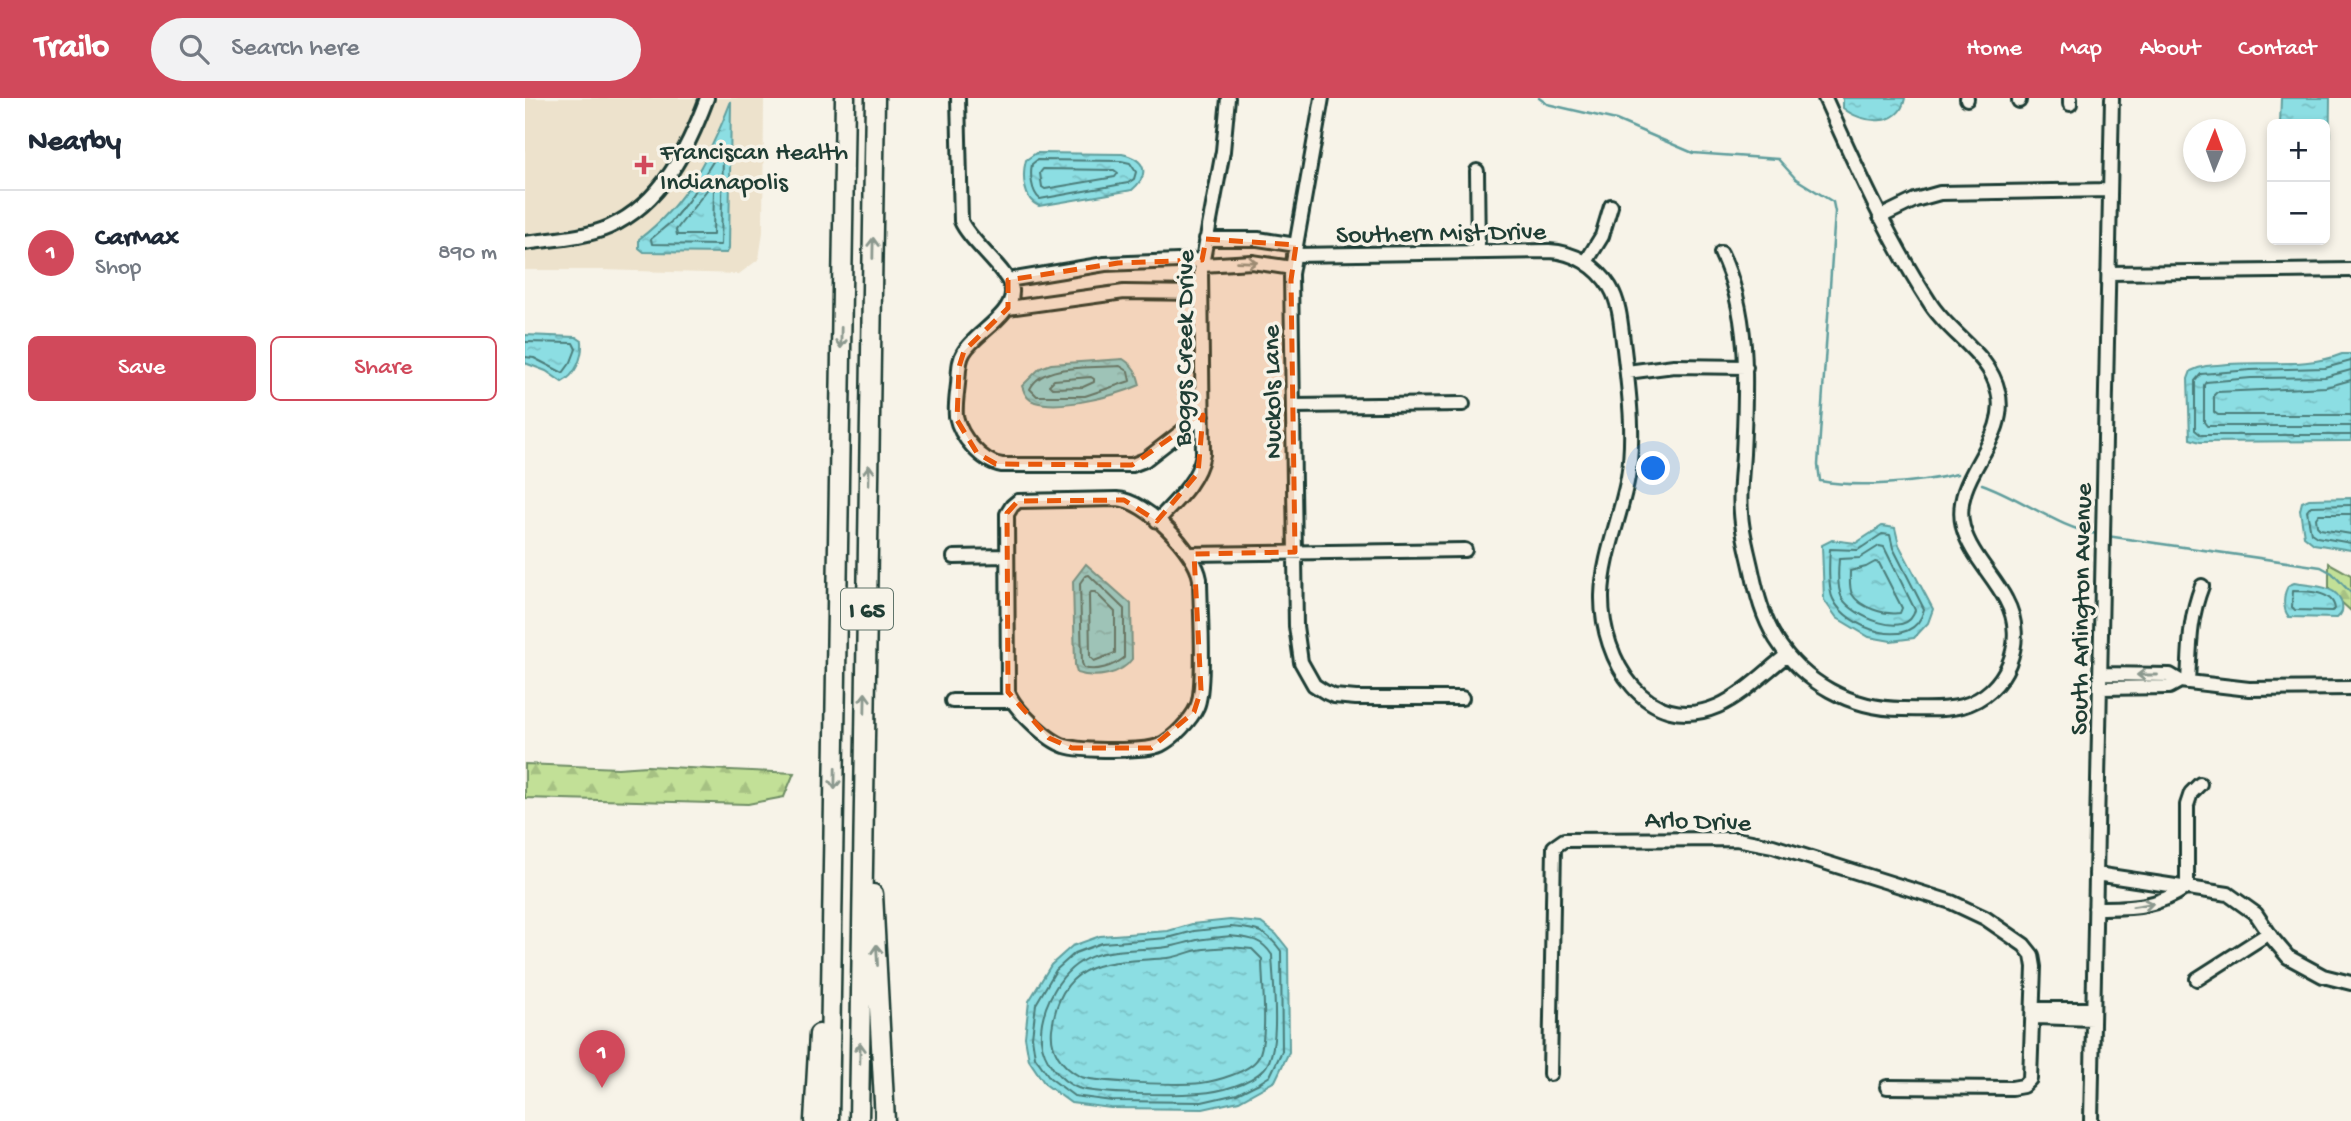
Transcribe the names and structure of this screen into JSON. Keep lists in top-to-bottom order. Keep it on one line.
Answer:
{"streets":{"highway":["I 65"],"street":["Southern Mist Drive","Boggs Creek Drive","Nuckols Lane","South Arlington Avenue","Arlo Drive"]},"crossings":[["Southern Mist Drive","Boggs Creek Drive"],["Southern Mist Drive","Nuckols Lane"]],"places":{"health":["Franciscan Health Indianapolis"]},"north":"top","page":{"header":"Trailo","search":"Search here","nav":["Home","Map","About","Contact"],"heading":"Nearby","map_buttons":["+","−"],"list":[{"mark":"1","name":"CarMax","note":"Shop","value":"890 m"}],"buttons":["Save","Share"],"pins":"1"}}
